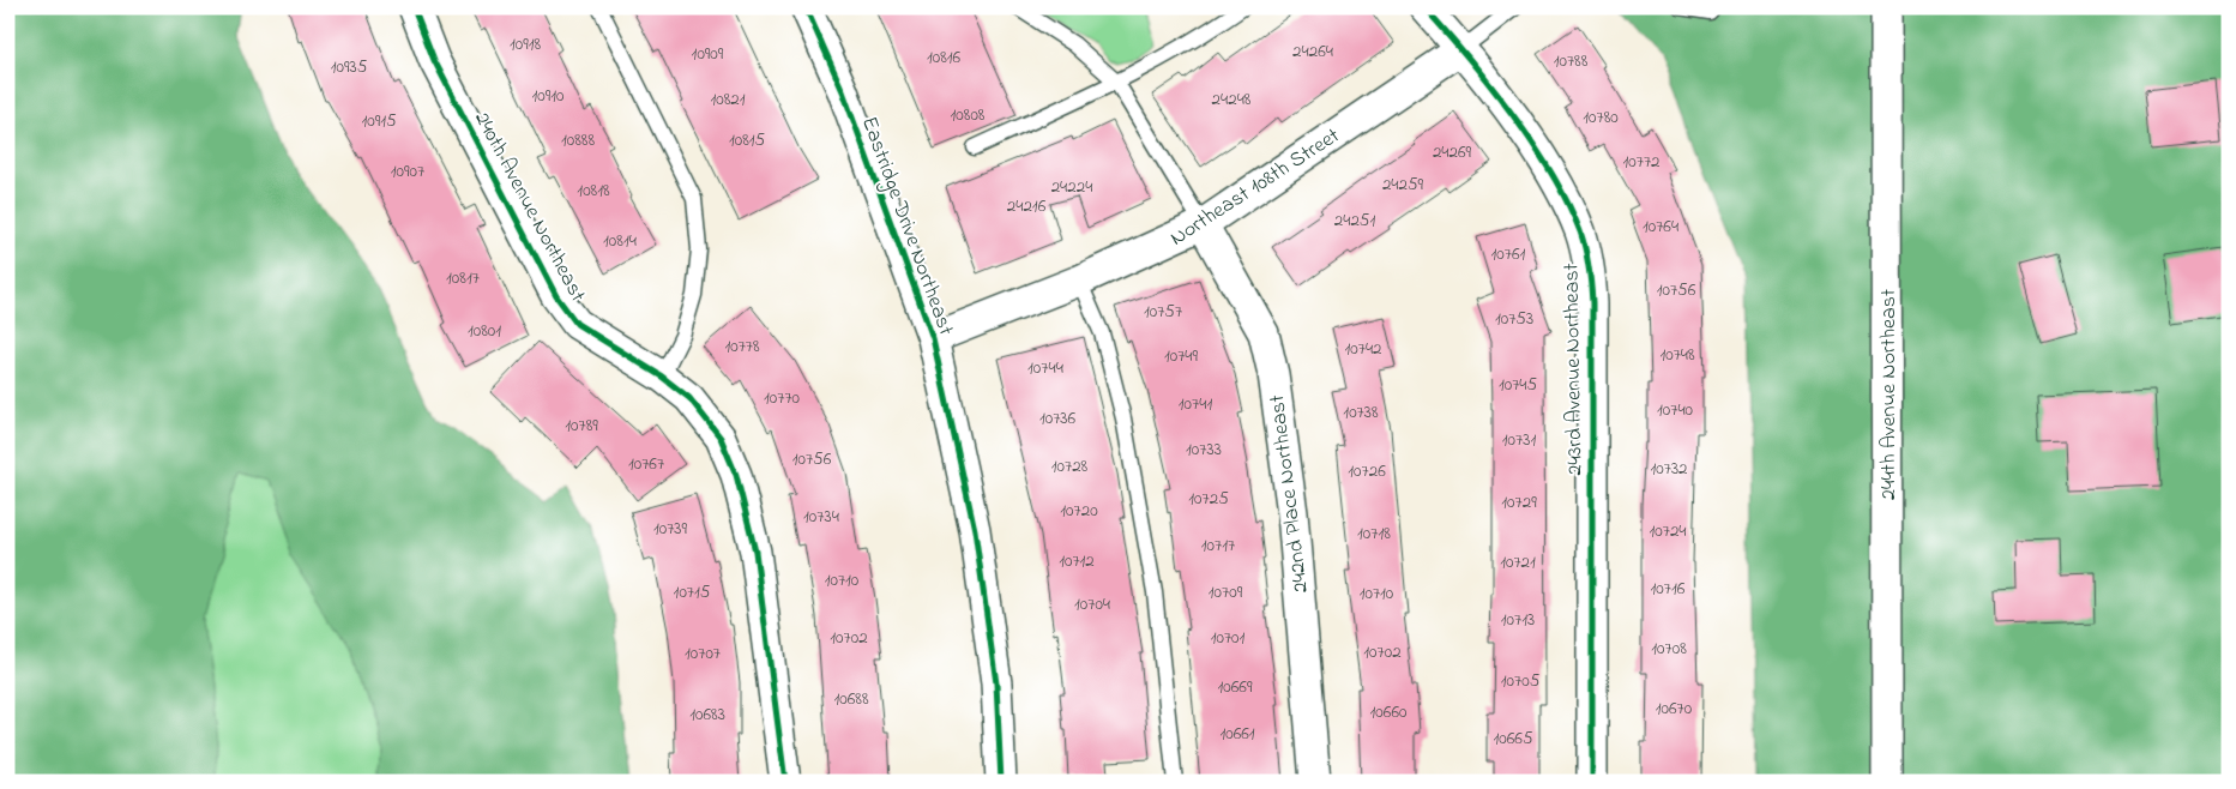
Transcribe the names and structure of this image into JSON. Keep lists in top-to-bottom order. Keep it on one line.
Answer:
{"streets":{"street":["Northeast 108th Street","240th Avenue Northeast","Eastridge Drive Northeast","243rd Avenue Northeast","244th Avenue Northeast","242nd Place Northeast"]},"crossings":[["Northeast 108th Street","Eastridge Drive Northeast"],["Northeast 108th Street","243rd Avenue Northeast"],["Northeast 108th Street","242nd Place Northeast"]],"house_numbers":["10918","24264","10909","10816","10788","10935","10910","10821","24248","10808","10780","10915","10888","10815","24269","10772","10907","24259","24224","10818","24216","24251","10764","10814","10761","10817","10756","10757","10753","10801","10778","10742","10748","10749","10744","10745","10770","10741","10740","10738","10736","10789","10731","10733","10756","10767","10728","10732","10726","10725","10729","10720","10734","10739","10724","10718","10717","10712","10721","10710","10716","10715","10709","10710","10704","10713","10702","10701","10708","10702","10707","10705","10669","10688","10670","10660","10683","10661","10665"]}
